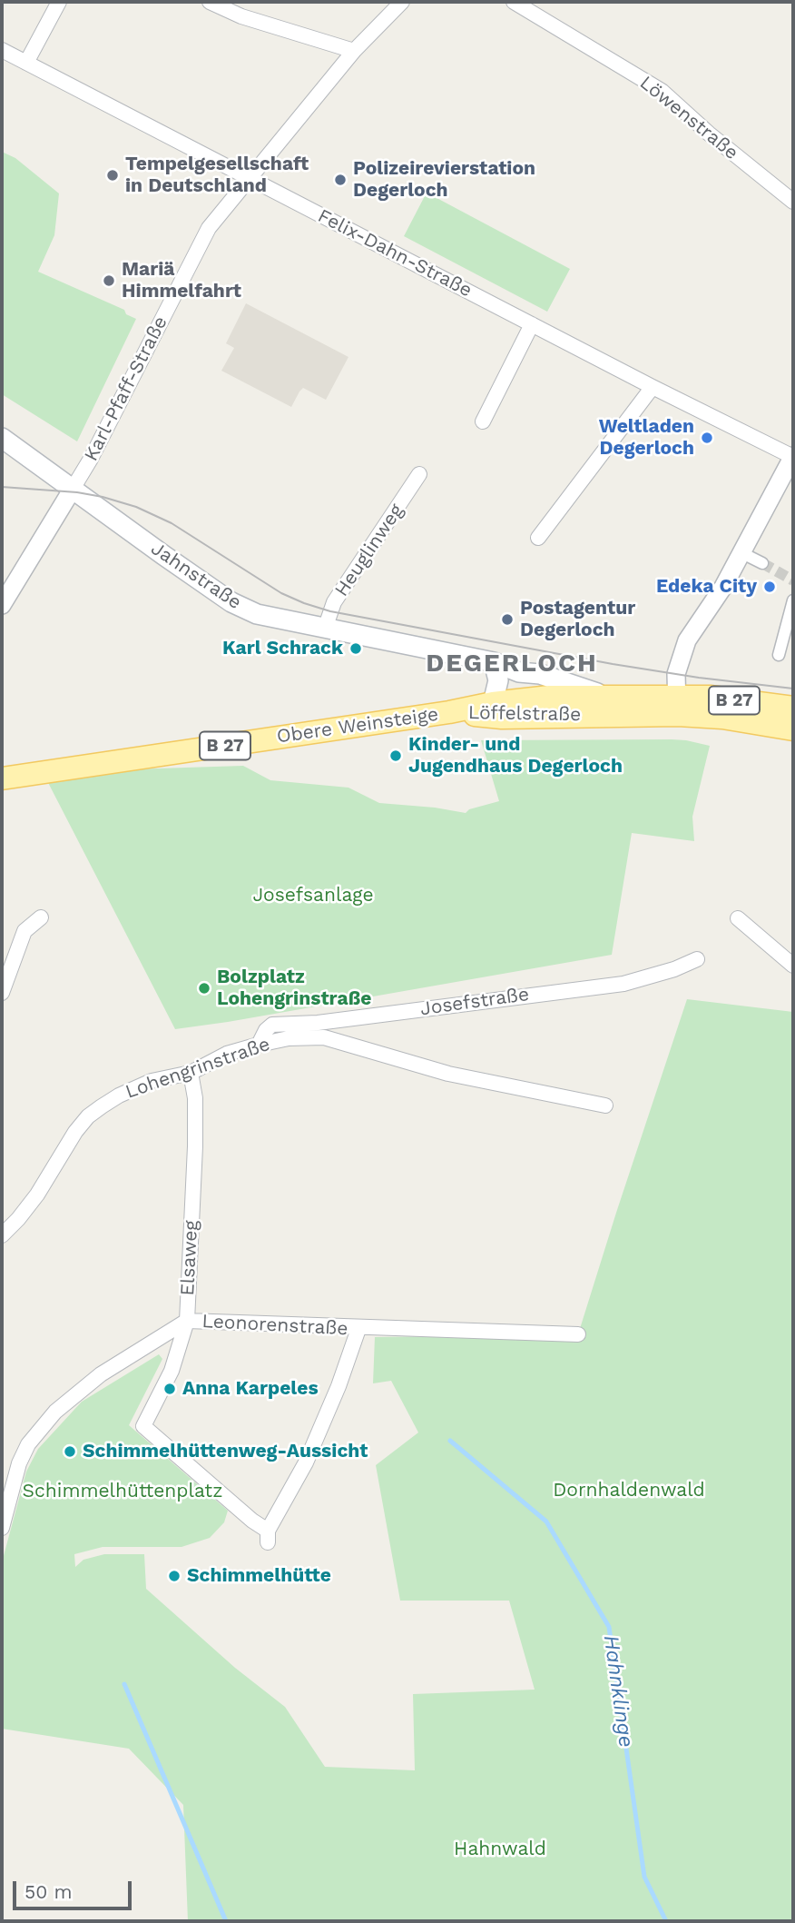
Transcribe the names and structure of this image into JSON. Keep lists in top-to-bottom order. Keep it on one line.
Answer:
{"streets":{"main road":["Jahnstraße","B 27","Löffelstraße","Obere Weinsteige"],"street":["Löwenstraße","Felix-Dahn-Straße","Karl-Pfaff-Straße","Heuglinweg","Josefstraße","Lohengrinstraße","Elsaweg","Leonorenstraße"]},"crossings":[["Felix-Dahn-Straße","Karl-Pfaff-Straße"],["Karl-Pfaff-Straße","Jahnstraße"],["Heuglinweg","Jahnstraße"],["Jahnstraße","Löffelstraße"],["Löffelstraße","Obere Weinsteige"],["Josefstraße","Lohengrinstraße"],["Lohengrinstraße","Elsaweg"],["Elsaweg","Leonorenstraße"]],"districts":["DEGERLOCH"],"water":["Hahnklinge"],"parks":["Josefsanlage","Dornhaldenwald","Schimmelhüttenplatz","Hahnwald"],"places":["Tempelgesellschaft in Deutschland","Polizeirevierstation Degerloch","Mariä Himmelfahrt","Weltladen Degerloch","Edeka City","Postagentur Degerloch","Karl Schrack","Kinder- und Jugendhaus Degerloch","Bolzplatz Lohengrinstraße","Anna Karpeles","Schimmelhüttenweg-Aussicht","Schimmelhütte"],"scale_bar":"50 m"}
